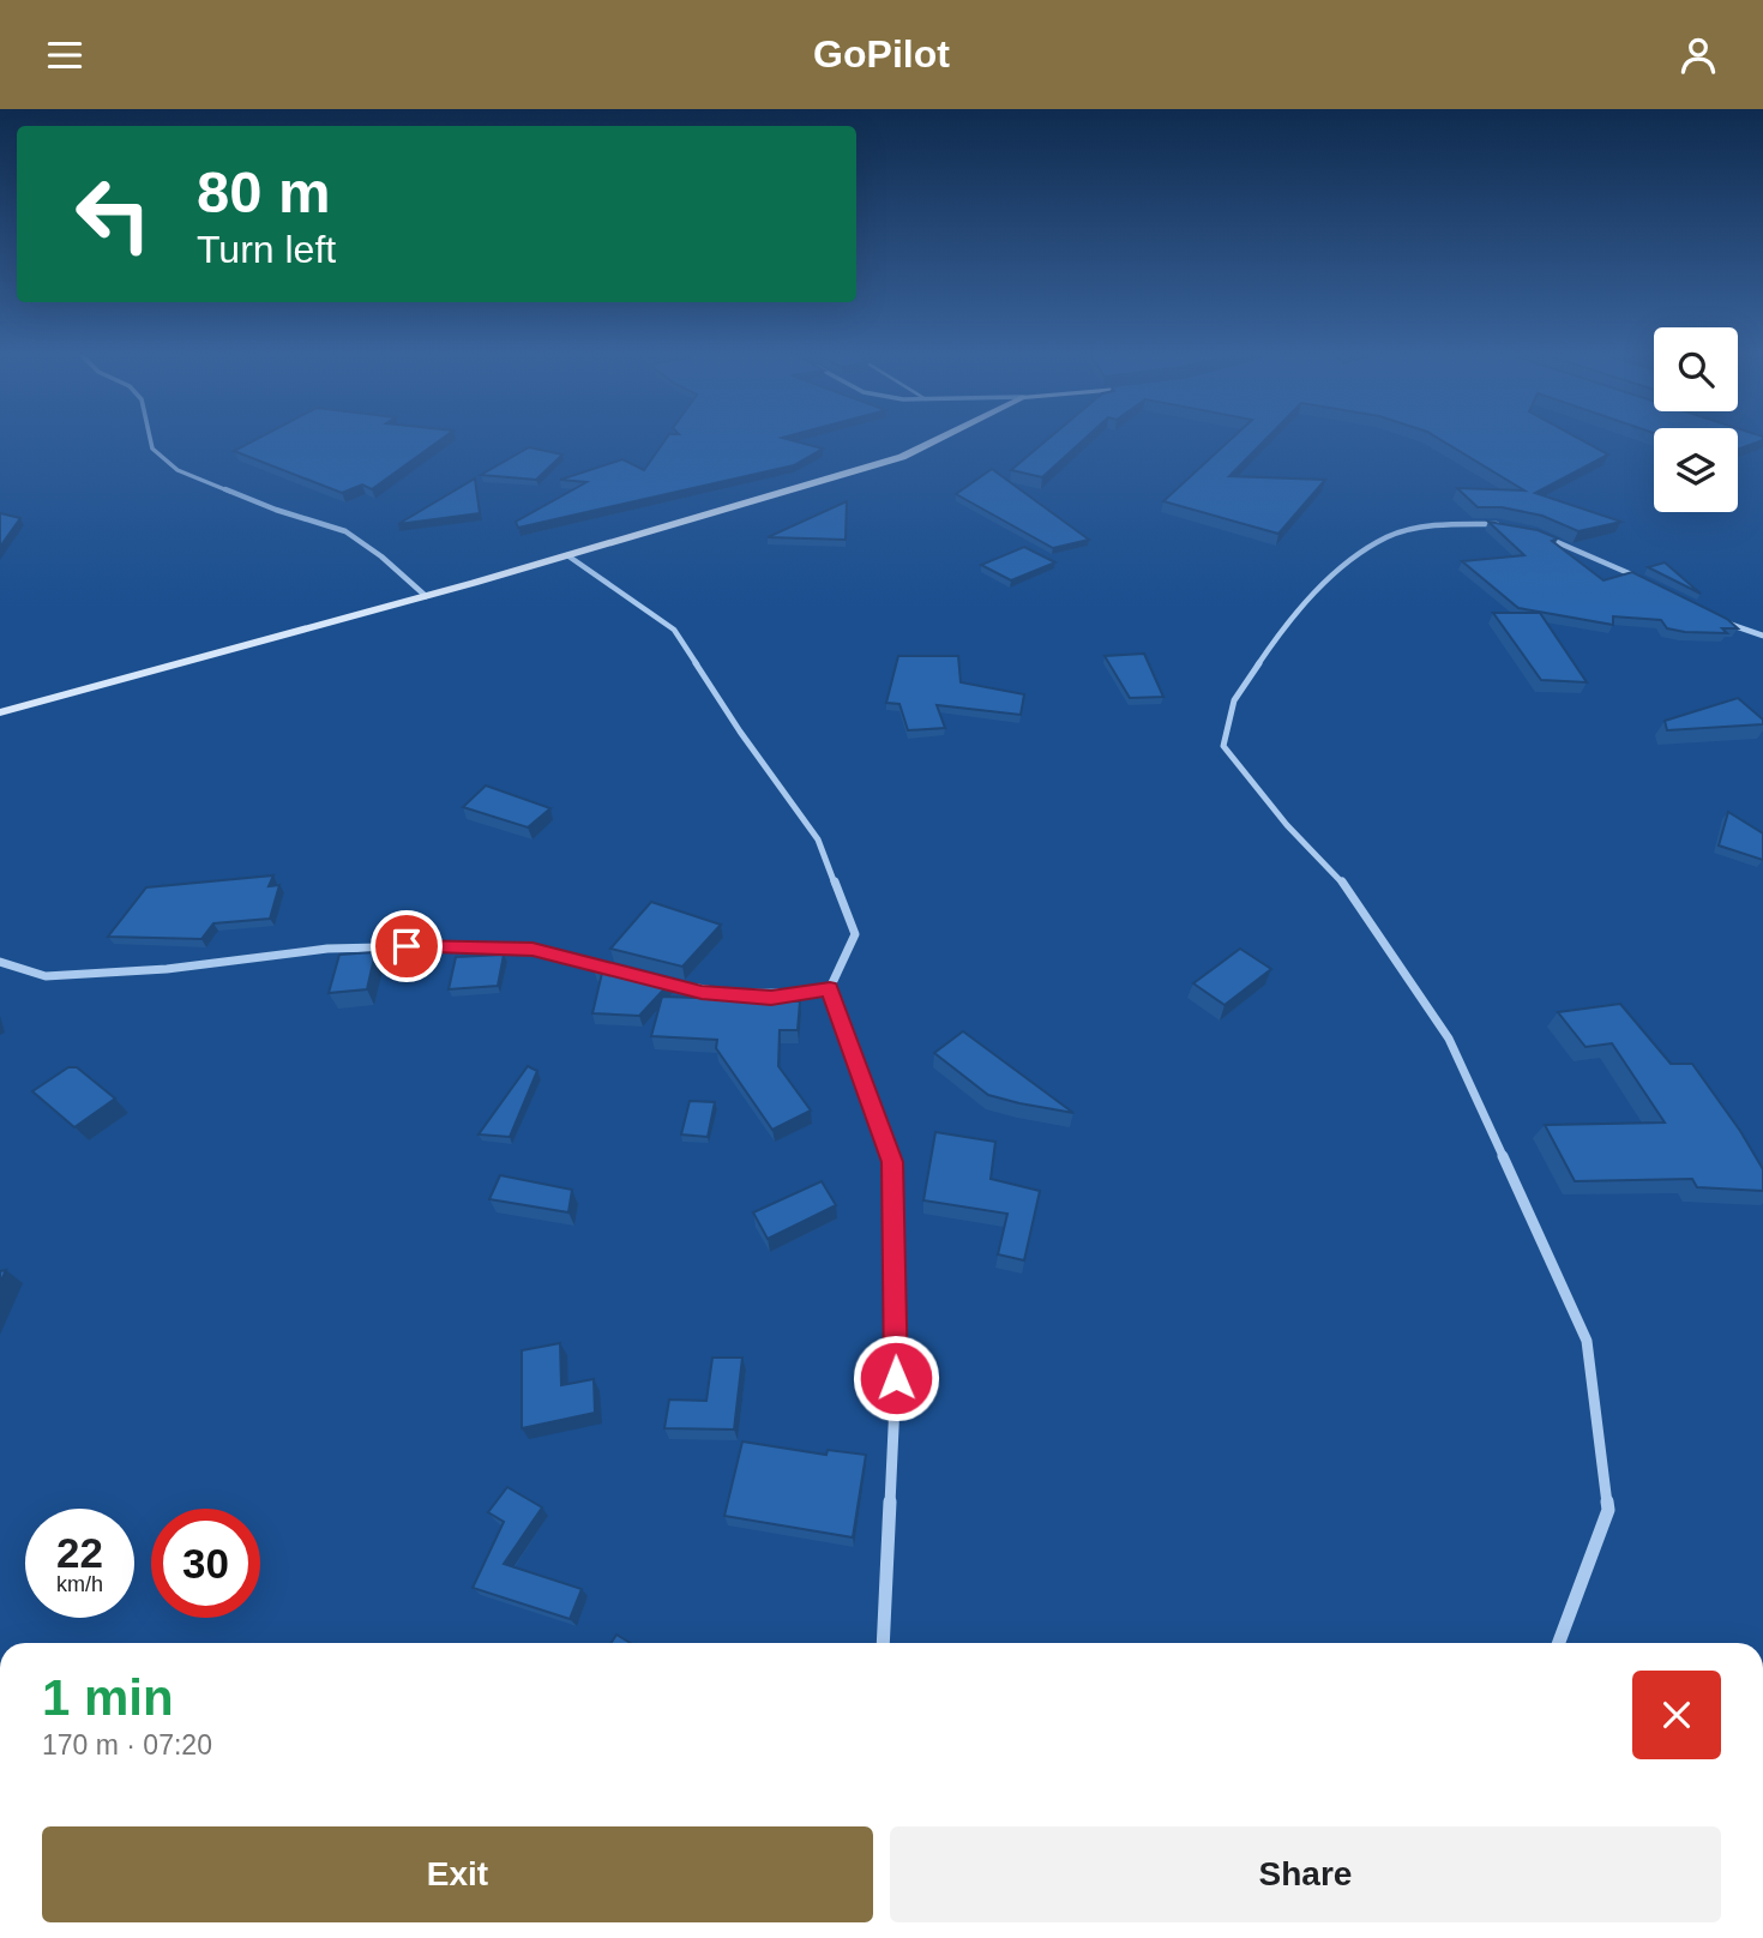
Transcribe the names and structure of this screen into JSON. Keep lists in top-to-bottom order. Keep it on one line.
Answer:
{"page":{"header":"GoPilot","turn":["80 m","Turn left"],"speed":"22 km/h","limit":"30","heading":["1 min","170 m · 07:20"],"buttons":["Exit","Share"]}}
